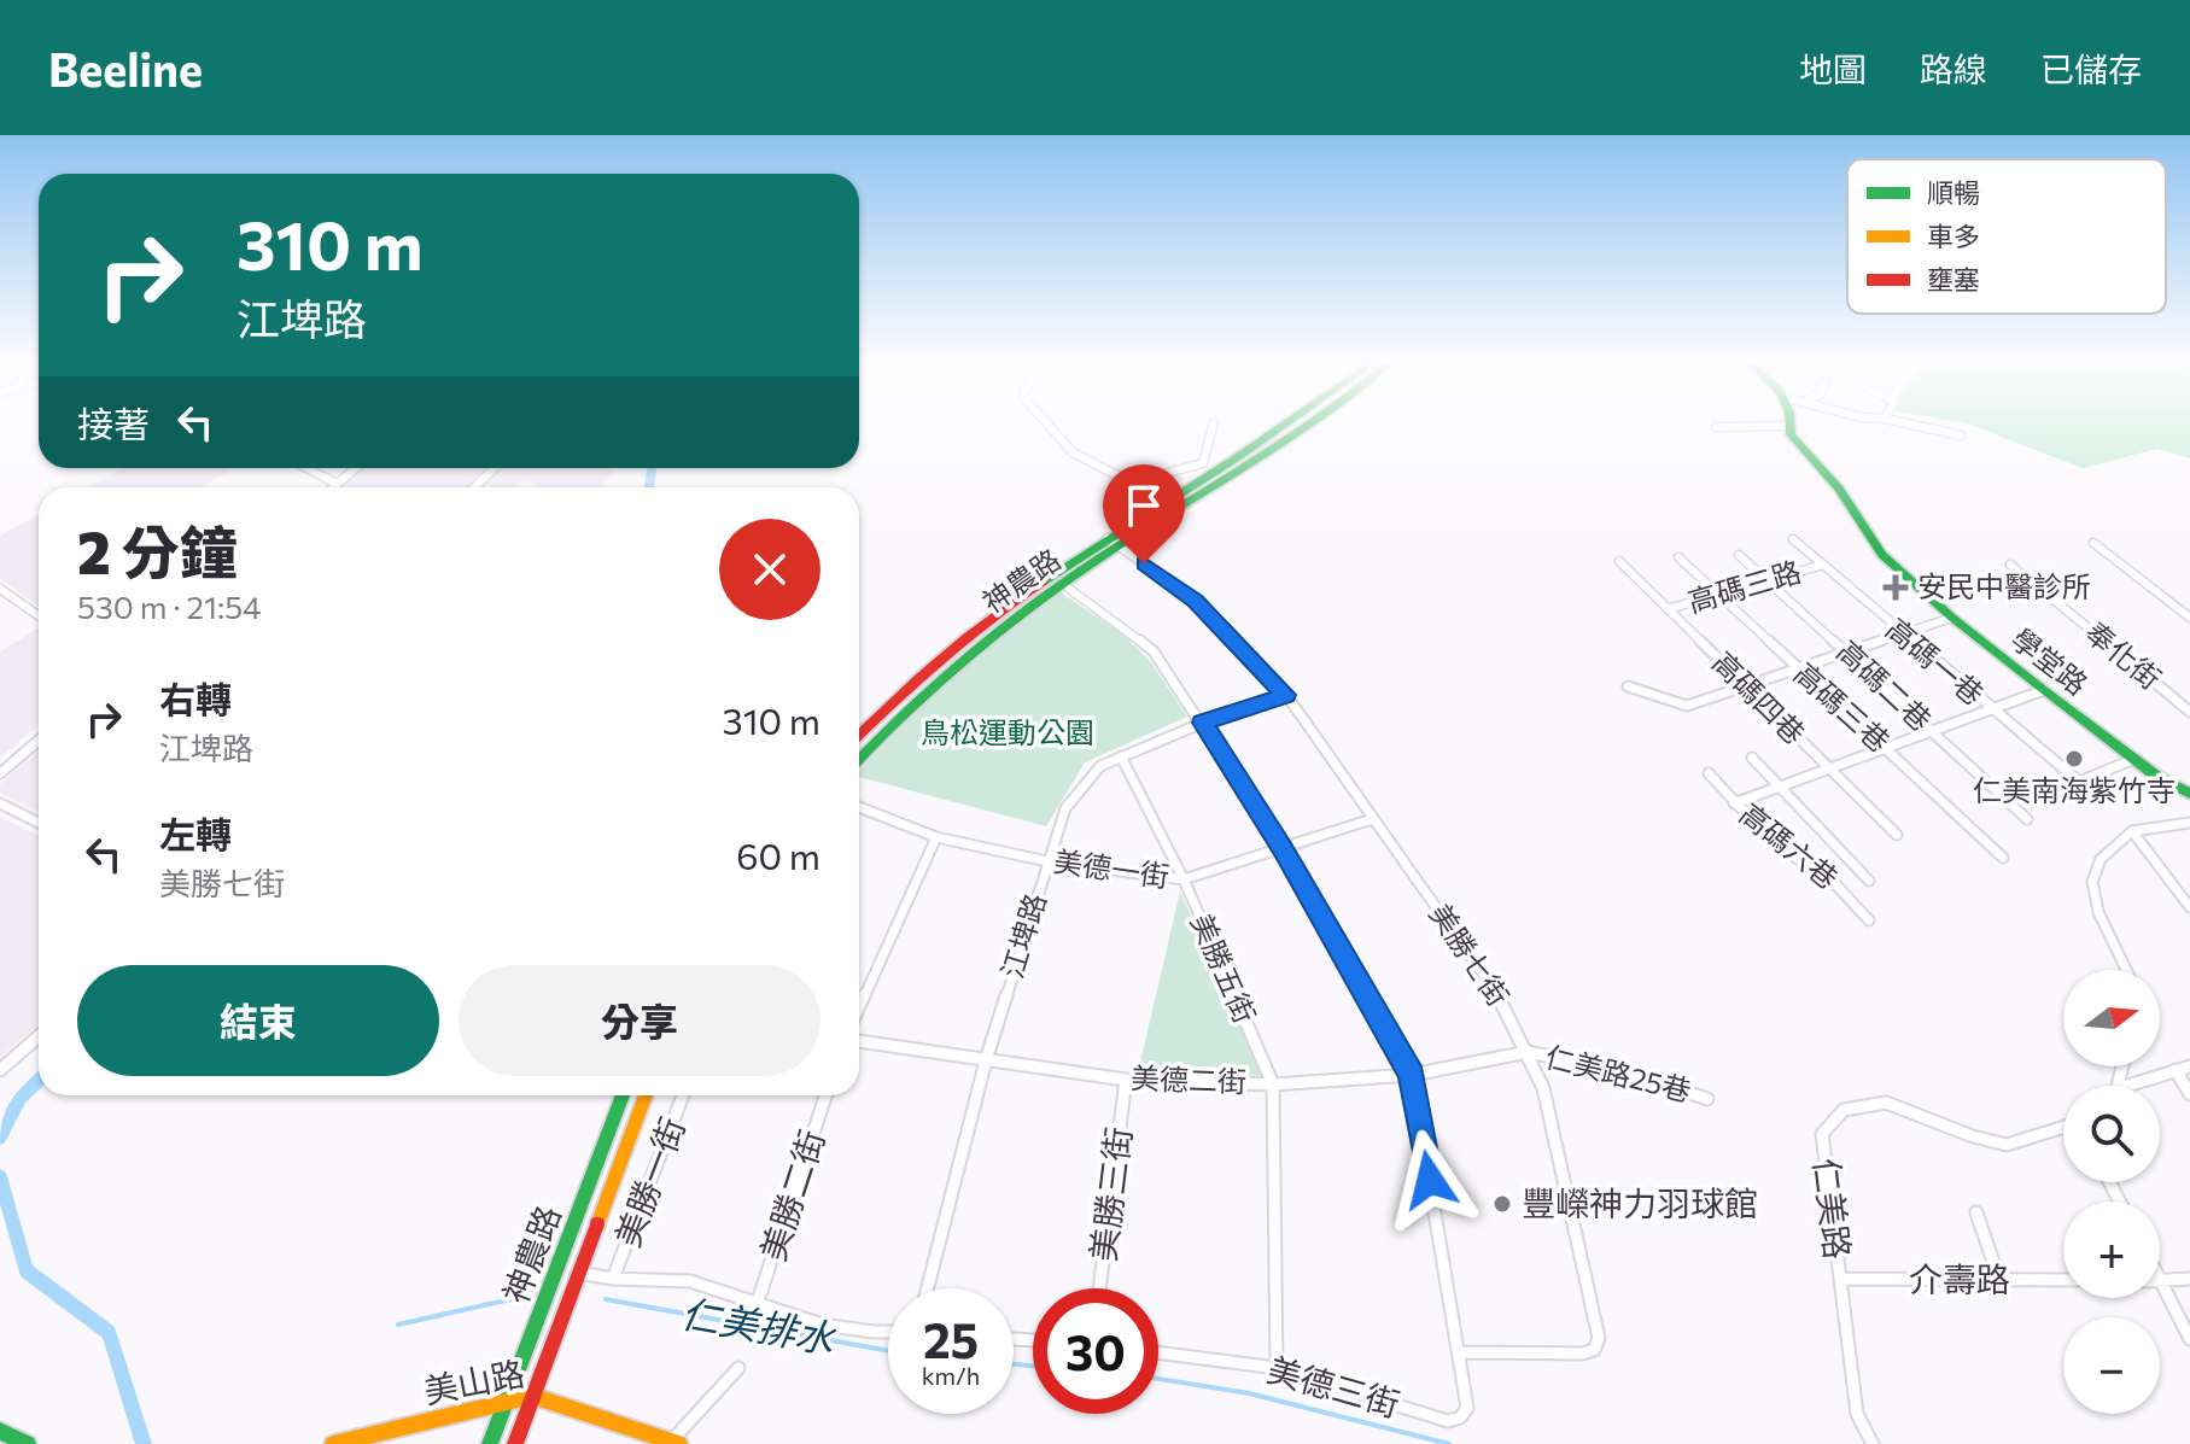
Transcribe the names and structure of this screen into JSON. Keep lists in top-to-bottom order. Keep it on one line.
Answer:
{"streets":{"street":["神農路","高碼三路","奉化街","高碼一巷","學堂路","高碼二巷","高碼四巷","高碼三巷","高碼六巷","美德一街","江埤路","美勝七街","美勝五街","仁美路25巷","美德二街","美勝一街","美勝三街","美勝二街","仁美路","介壽路","美山路","美德三街"]},"crossings":[["神農路","美勝七街"],["神農路","美山路"],["高碼三路","高碼一巷"],["高碼三路","高碼二巷"],["高碼三路","高碼四巷"],["高碼三路","高碼三巷"],["高碼一巷","學堂路"],["美德一街","江埤路"],["美德一街","美勝七街"],["美德一街","美勝五街"],["江埤路","美勝七街"],["江埤路","美勝五街"],["江埤路","美德二街"],["美勝七街","仁美路25巷"],["美勝七街","美德二街"],["美勝七街","美德三街"],["美勝五街","美德二街"],["美勝五街","美德三街"],["仁美路25巷","美德二街"],["美德二街","美勝三街"],["仁美路","介壽路"]],"water":["仁美排水"],"parks":["鳥松運動公園"],"places":{"health":["安民中醫診所"],"other":["仁美南海紫竹寺","豐嶸神力羽球館"]},"legend":["順暢","車多","壅塞"],"north":"right","page":{"header":"Beeline","nav":["地圖","路線","已儲存"],"turn":["310 m","江埤路"],"then":"接著","heading":["2 分鐘","530 m · 21:54"],"list":[{"name":"右轉","note":"江埤路","value":"310 m"},{"name":"左轉","note":"美勝七街","value":"60 m"}],"buttons":["結束","分享"],"map_buttons":["+","−"],"speed":"25 km/h","limit":"30"}}
